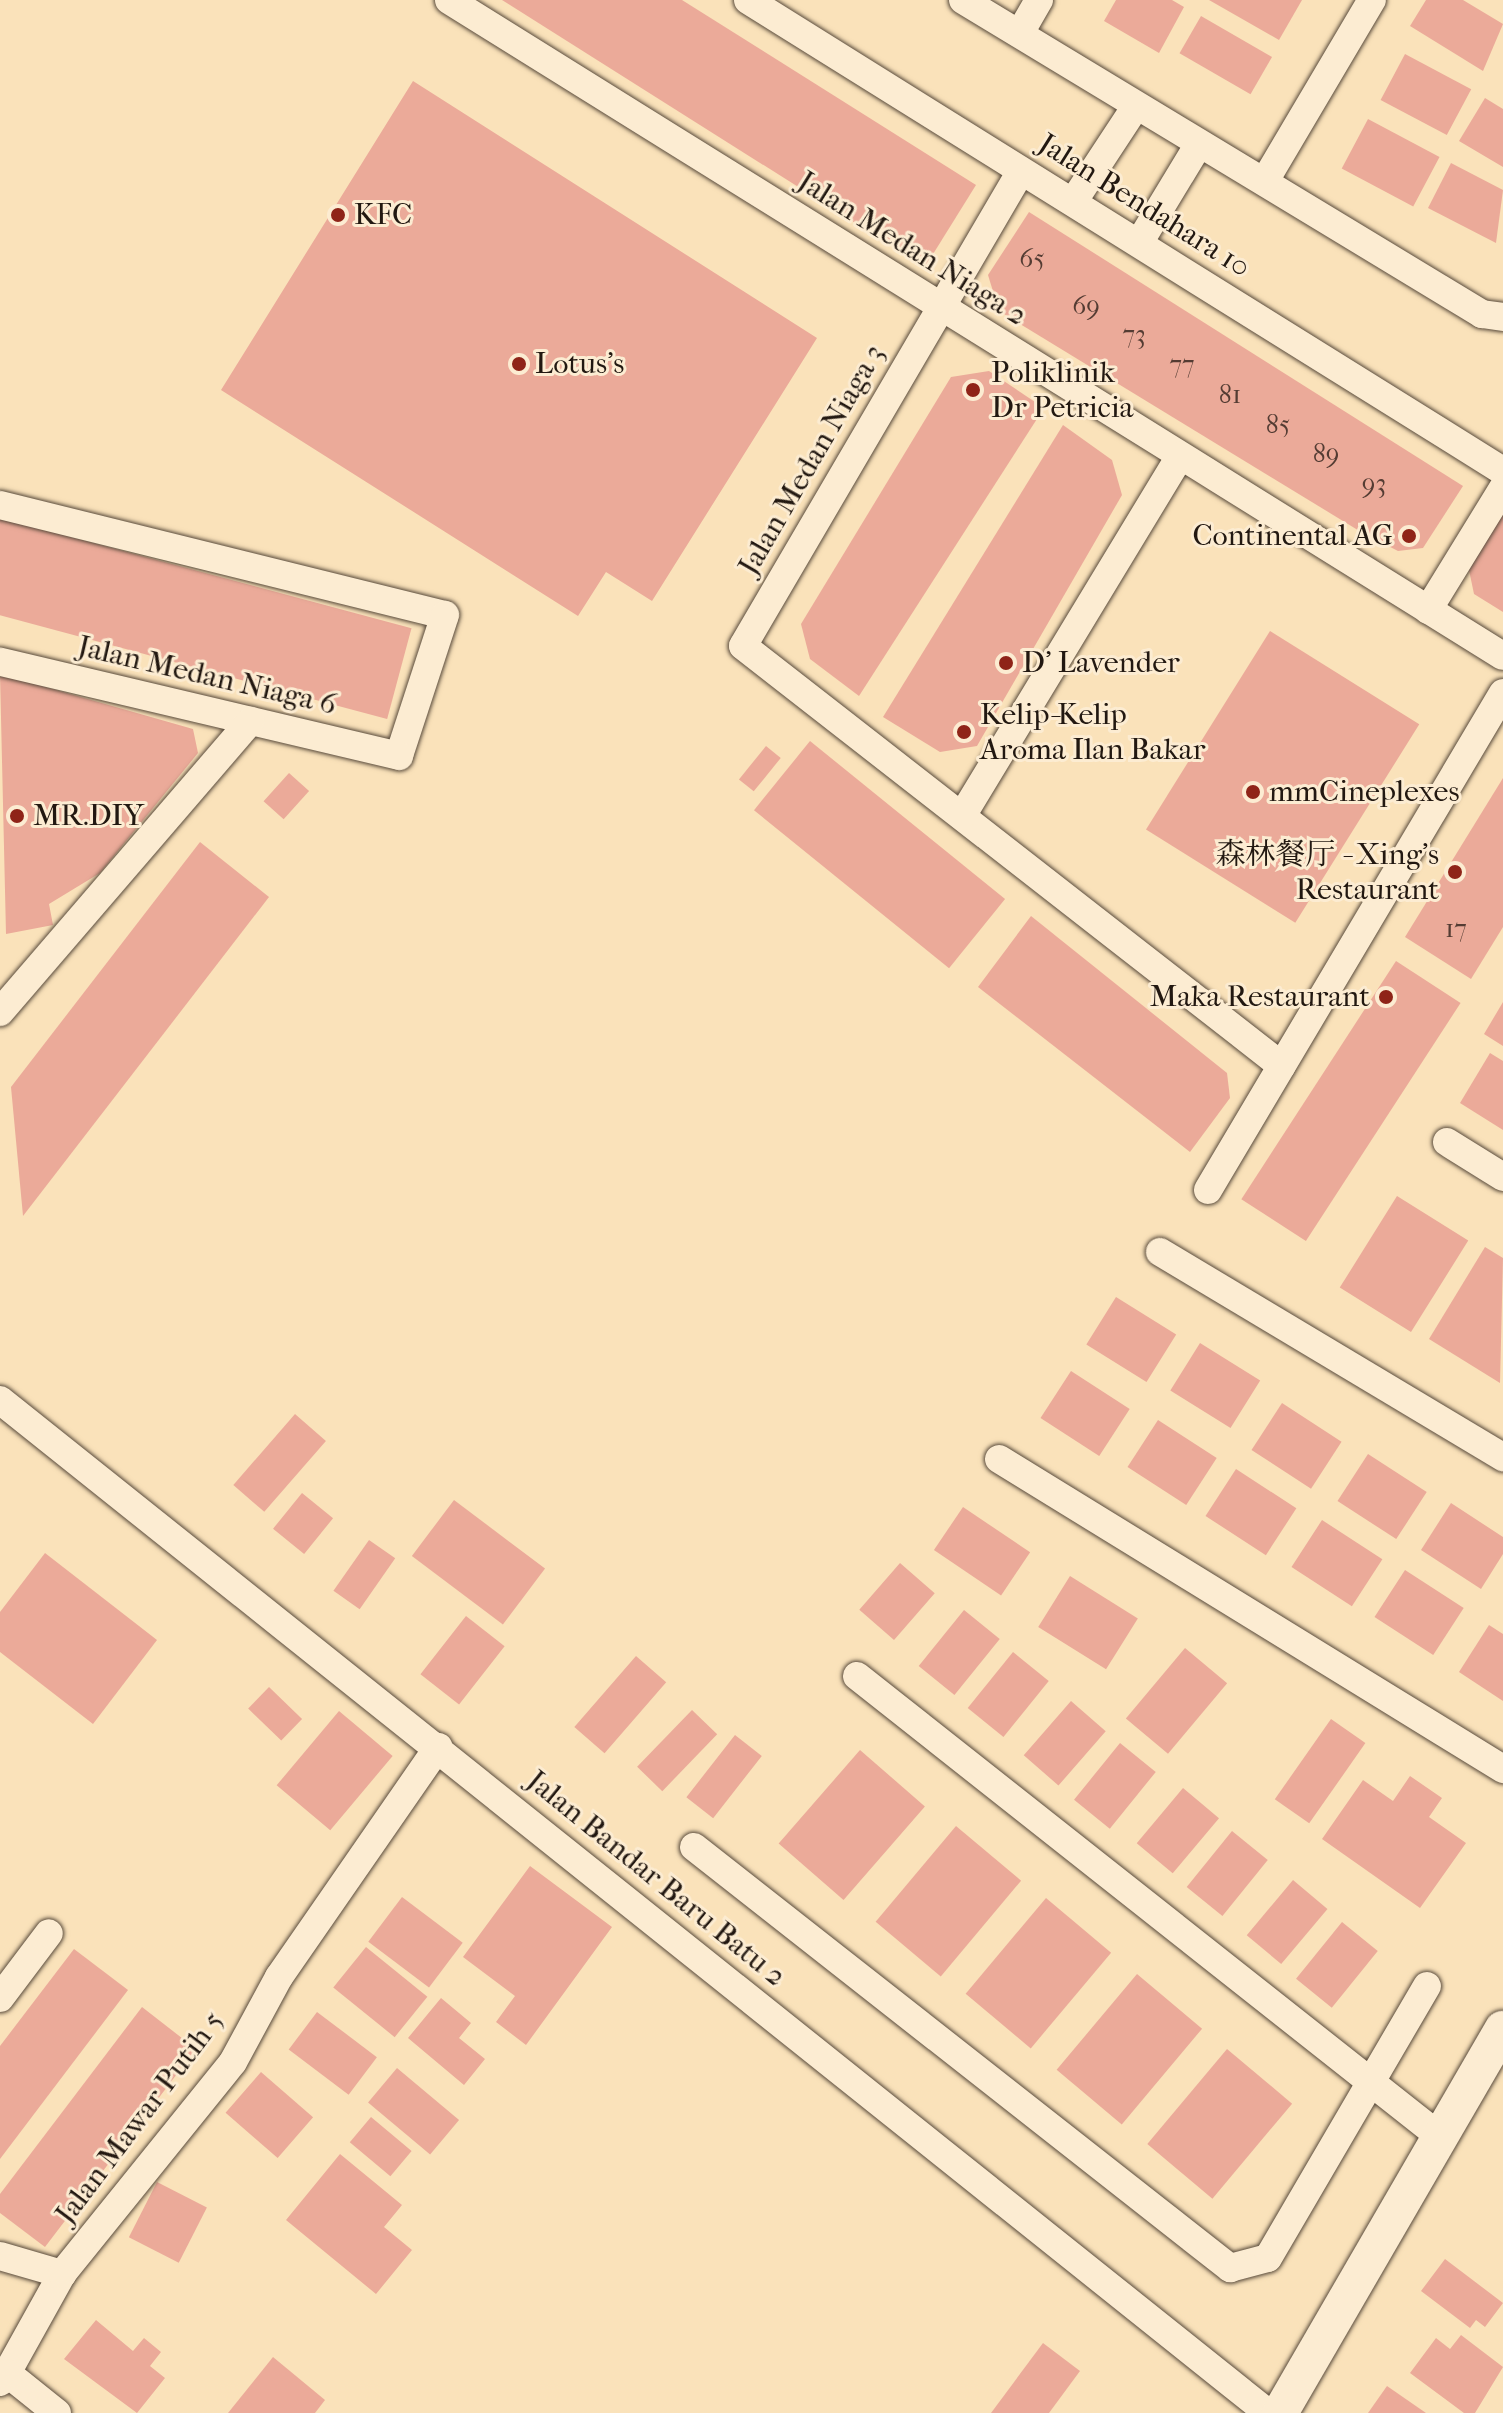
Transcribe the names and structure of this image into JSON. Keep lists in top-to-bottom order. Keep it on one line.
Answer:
{"streets":{"street":["Jalan Bendahara 10","Jalan Medan Niaga 2","Jalan Medan Niaga 3","Jalan Medan Niaga 6","Jalan Bandar Baru Batu 2","Jalan Mawar Putih 5"]},"crossings":[["Jalan Bendahara 10","Jalan Medan Niaga 3"],["Jalan Medan Niaga 2","Jalan Medan Niaga 3"],["Jalan Bandar Baru Batu 2","Jalan Mawar Putih 5"]],"places":["KFC","Lotus's","Poliklinik Dr Petricia","Continental AG","D’ Lavender","Kelip-Kelip Aroma Ilan Bakar","mmCineplexes","MR.DIY","森林餐厅 - Xing's Restaurant","Maka Restaurant"],"house_numbers":["65","69","73","77","81","85","89","93","17"]}
